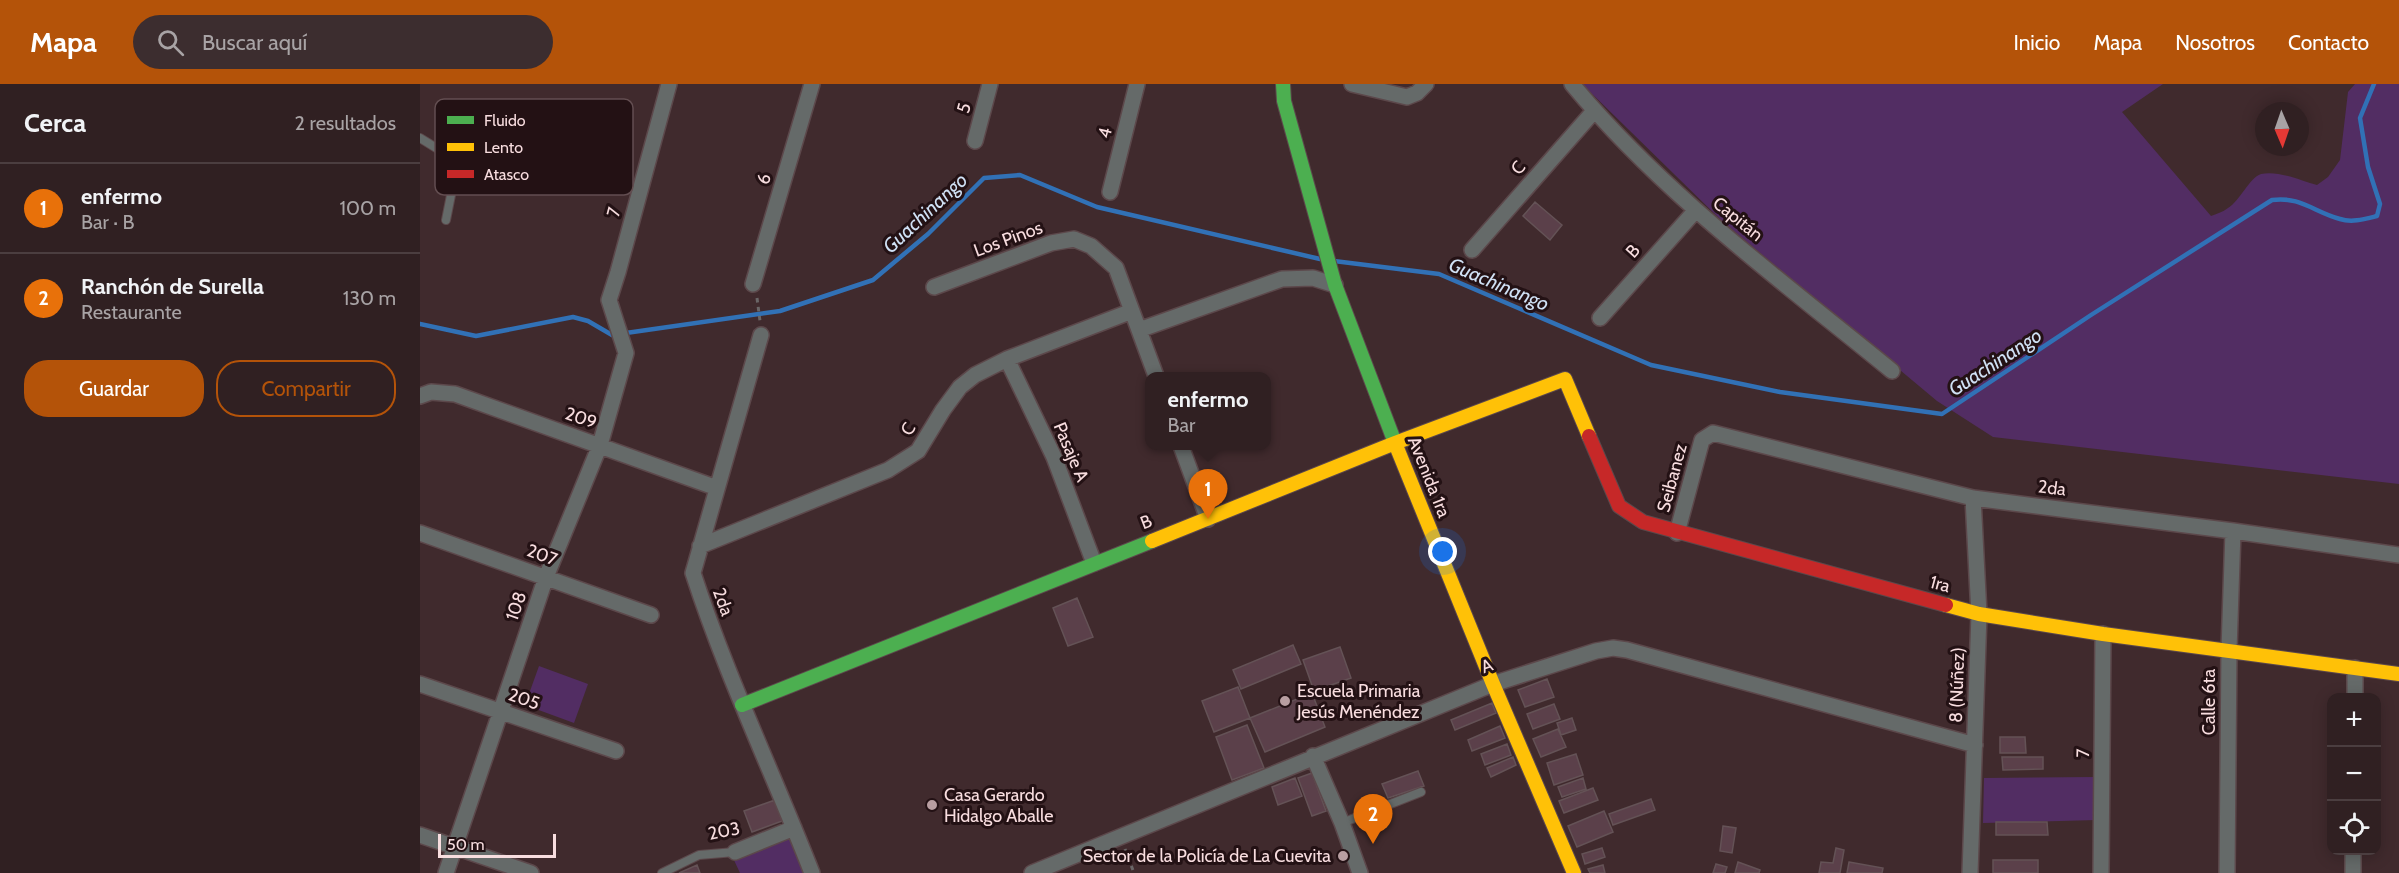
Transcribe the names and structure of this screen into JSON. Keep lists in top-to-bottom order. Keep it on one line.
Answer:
{"streets":{"street":["5","4","C","6","7","Capitán","Los Pinos","B","209","Pasaje A","Avenida 1ra","Seibanez","2da","207","1ra","108","A","8 (Núñez)","205","Calle 6ta","203"]},"crossings":[["C","Capitán"],["C","Los Pinos"],["C","Pasaje A"],["C","2da"],["7","1ra"],["7","108"],["Capitán","B"],["B","Pasaje A"],["B","Avenida 1ra"],["B","2da"],["B","1ra"],["209","2da"],["209","108"],["Avenida 1ra","A"],["Seibanez","2da"],["Seibanez","1ra"],["2da","8 (Núñez)"],["2da","Calle 6ta"],["2da","203"],["207","108"],["1ra","8 (Núñez)"],["1ra","Calle 6ta"],["108","205"],["A","8 (Núñez)"]],"water":["Guachinango"],"places":["Escuela Primaria Jesús Menéndez","Casa Gerardo Hidalgo Aballe","Sector de la Policía de La Cuevita"],"legend":["Fluido","Lento","Atasco"],"scale_bar":"50 m","north":"bottom","page":{"header":"Mapa","search":"Buscar aquí","nav":["Inicio","Mapa","Nosotros","Contacto"],"heading":["Cerca","2 resultados"],"list":[{"mark":"1","name":"enfermo","note":"Bar · B","value":"100 m"},{"mark":"2","name":"Ranchón de Surella","note":"Restaurante","value":"130 m"}],"buttons":["Guardar","Compartir"],"popup":["enfermo","Bar"],"pins":["1","2"],"map_buttons":["+","−"],"scale":"50 m"}}
